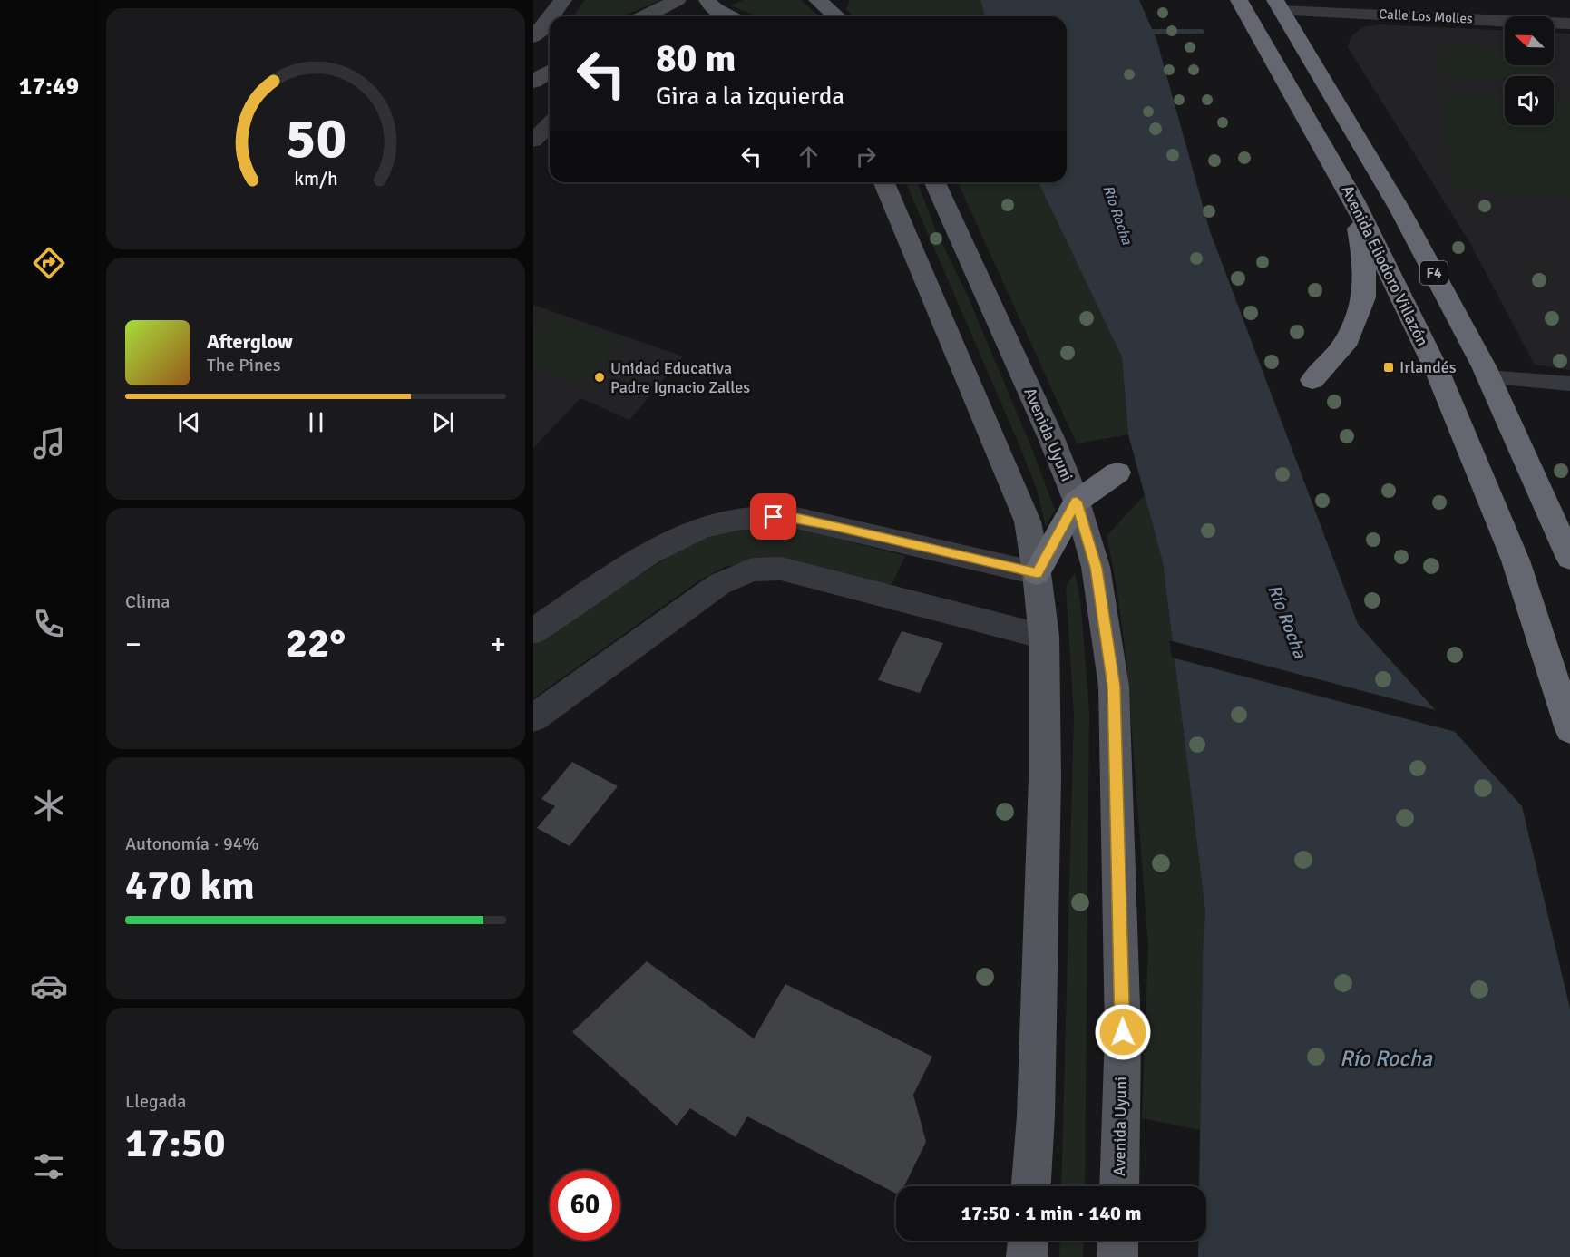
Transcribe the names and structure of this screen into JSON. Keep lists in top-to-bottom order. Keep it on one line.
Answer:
{"streets":{"highway":["Avenida Eliodoro Villazón","F4"],"main road":["Avenida Uyuni"],"street":["Calle Los Molles"]},"crossings":[["Calle Los Molles","F4"]],"water":["Río Rocha"],"places":{"transit":["Irlandés"],"other":["Unidad Educativa Padre Ignacio Zalles"]},"north":"top left","page":{"tabs":"17:49","turn":["80 m","Gira a la izquierda"],"song":["Afterglow","The Pines"],"tile":["Clima",["Autonomía · 94%","470 km"],["Llegada","17:50"]],"heat":["−","22°","+"],"limit":"60","trip":"17:50 · 1 min · 140 m","gauge":["50","km/h"]}}
